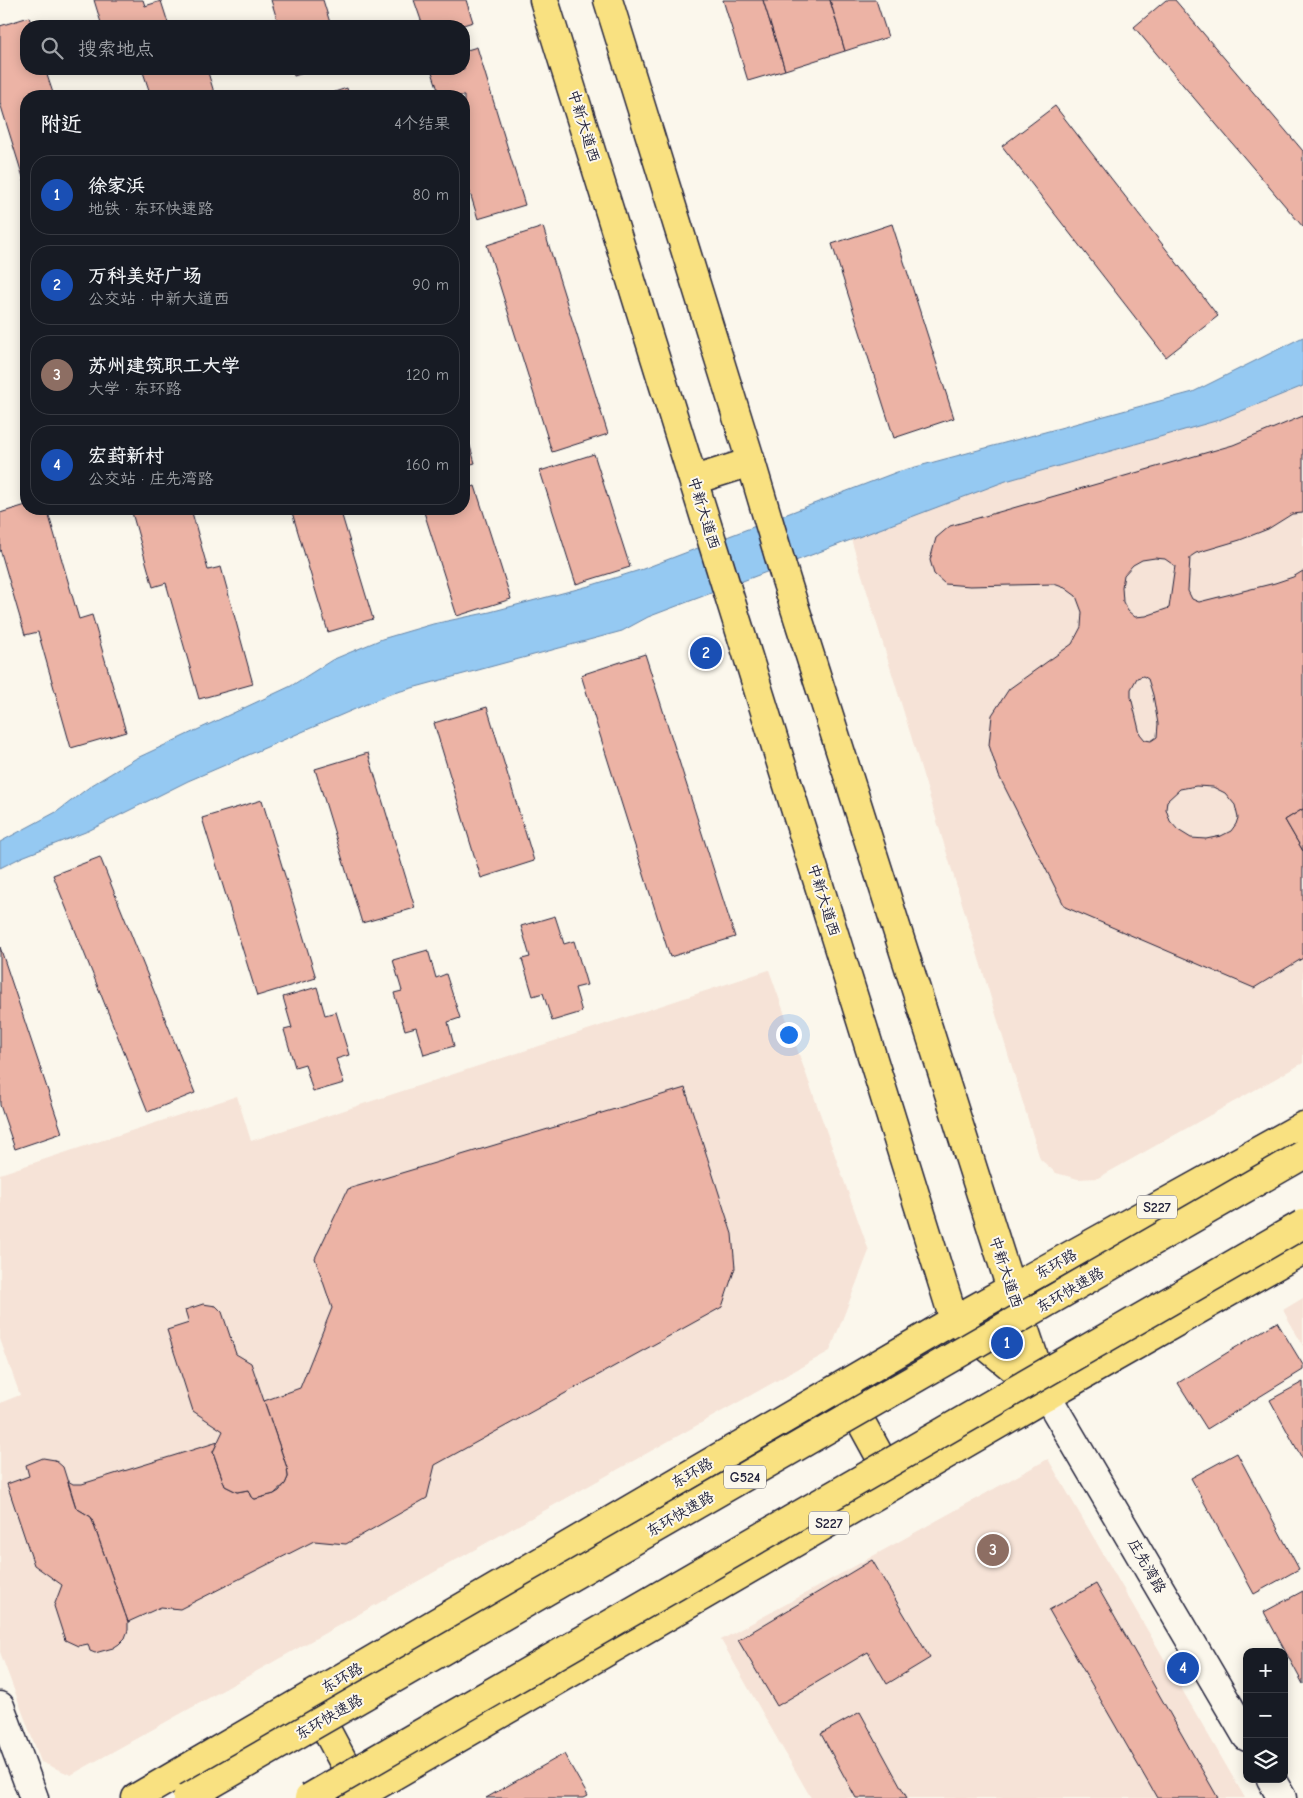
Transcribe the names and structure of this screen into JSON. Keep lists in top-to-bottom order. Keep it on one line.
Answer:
{"streets":{"main road":["中新大道西","S227","东环路","东环快速路","G524"],"street":["庄先湾路"]},"crossings":[["中新大道西","S227"],["中新大道西","东环路"],["中新大道西","庄先湾路"],["S227","庄先湾路"]],"page":{"search":"搜索地点","heading":["附近","4个结果"],"list":[{"mark":"1","name":"徐家浜","note":"地铁 · 东环快速路","value":"80 m"},{"mark":"2","name":"万科美好广场","note":"公交站 · 中新大道西","value":"90 m"},{"mark":"3","name":"苏州建筑职工大学","note":"大学 · 东环路","value":"120 m"},{"mark":"4","name":"宏葑新村","note":"公交站 · 庄先湾路","value":"160 m"}],"pins":["2","1","3","4"],"map_buttons":["+","−"]}}
